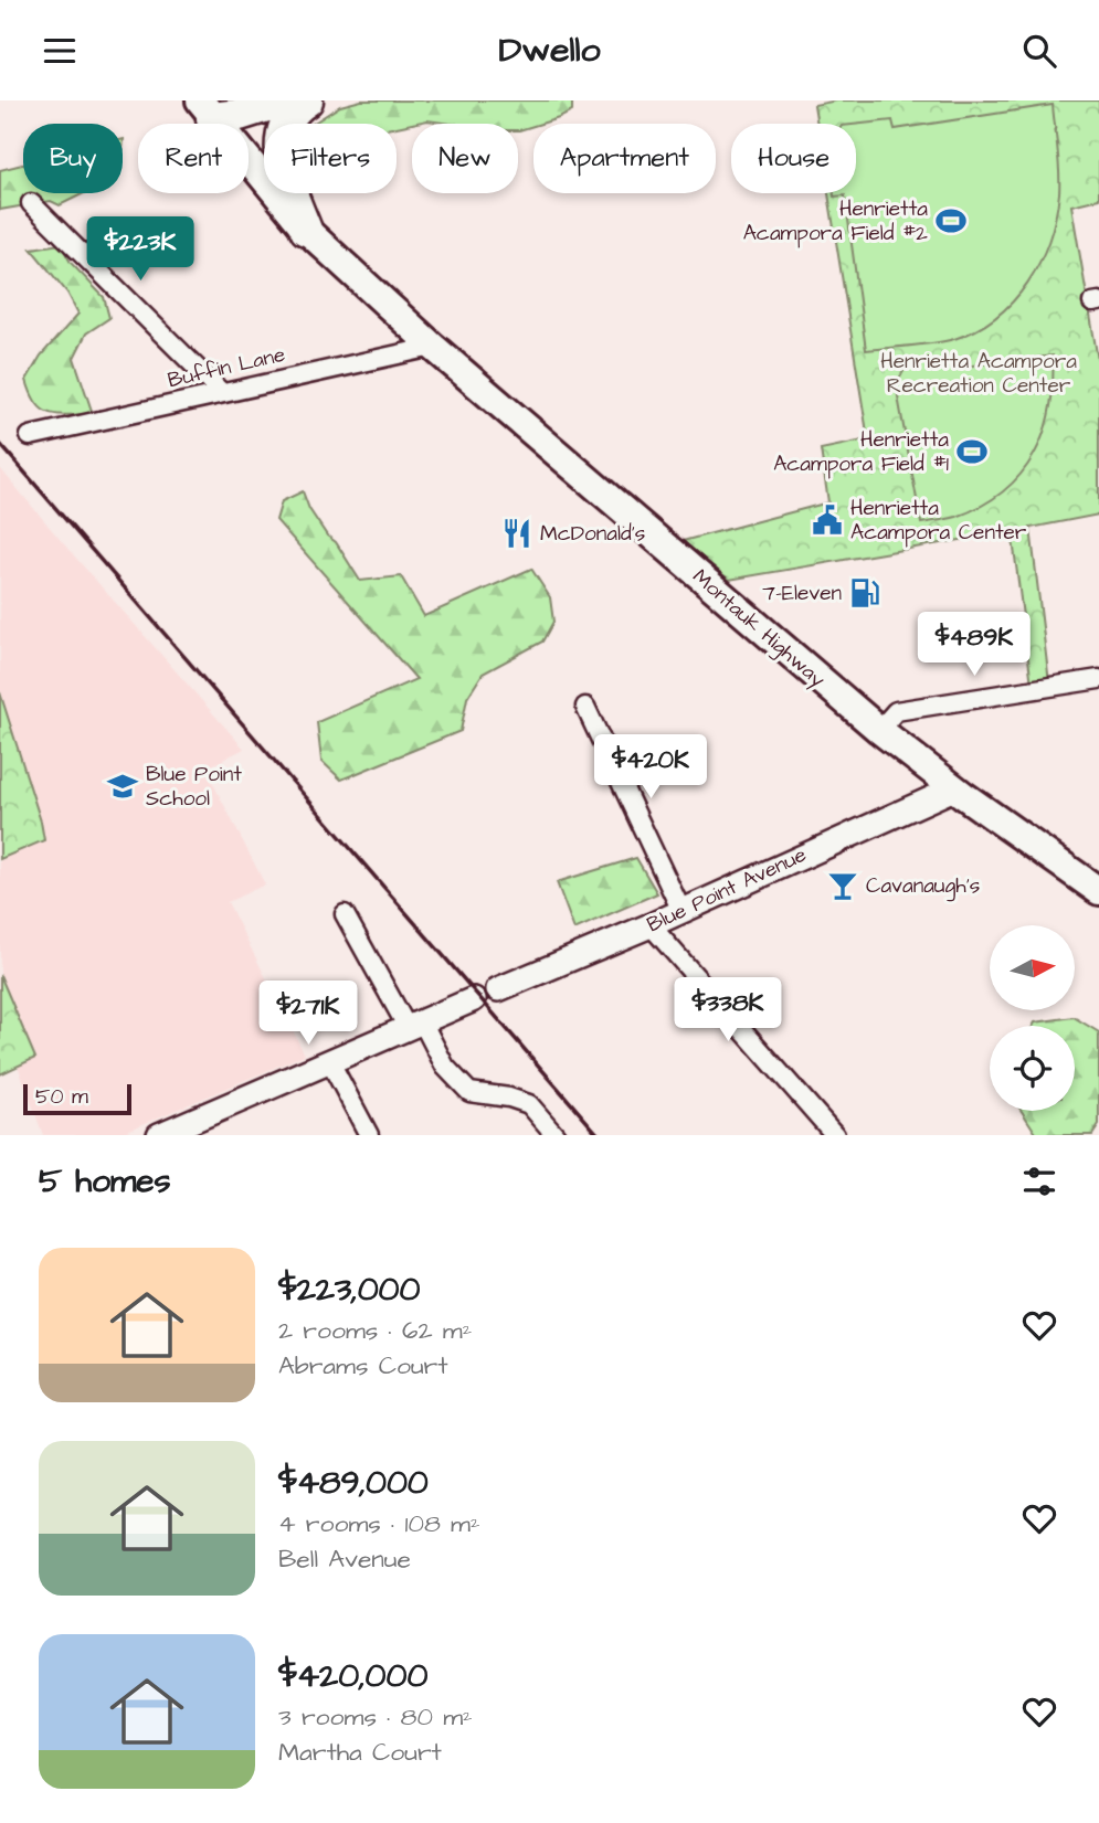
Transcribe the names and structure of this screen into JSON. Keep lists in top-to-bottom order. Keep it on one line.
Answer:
{"streets":{"main road":["Montauk Highway"],"street":["Buffin Lane","Blue Point Avenue"]},"crossings":[["Buffin Lane","Montauk Highway"],["Montauk Highway","Blue Point Avenue"]],"parks":["Henrietta Acampora Recreation Center"],"places":{"sports":["Henrietta Acampora Field #2","Henrietta Acampora Field #1"],"public building":["Henrietta Acampora Center"],"restaurant":["McDonald's"],"fuel station":["7-Eleven"],"school or university":["Blue Point School"],"bar":["Cavanaugh's"]},"scale_bar":"50 m","north":"right","page":{"header":"Dwello","chip":["Buy","Rent","Filters","New","Apartment","House"],"price":["$223K","$489K","$420K","$338K","$271K"],"scale":"50 m","heading":"5 homes","list":[{"name":"$223,000","note":"2 rooms · 62 m² · Abrams Court"},{"name":"$489,000","note":"4 rooms · 108 m² · Bell Avenue"},{"name":"$420,000","note":"3 rooms · 80 m² · Martha Court"}]}}
